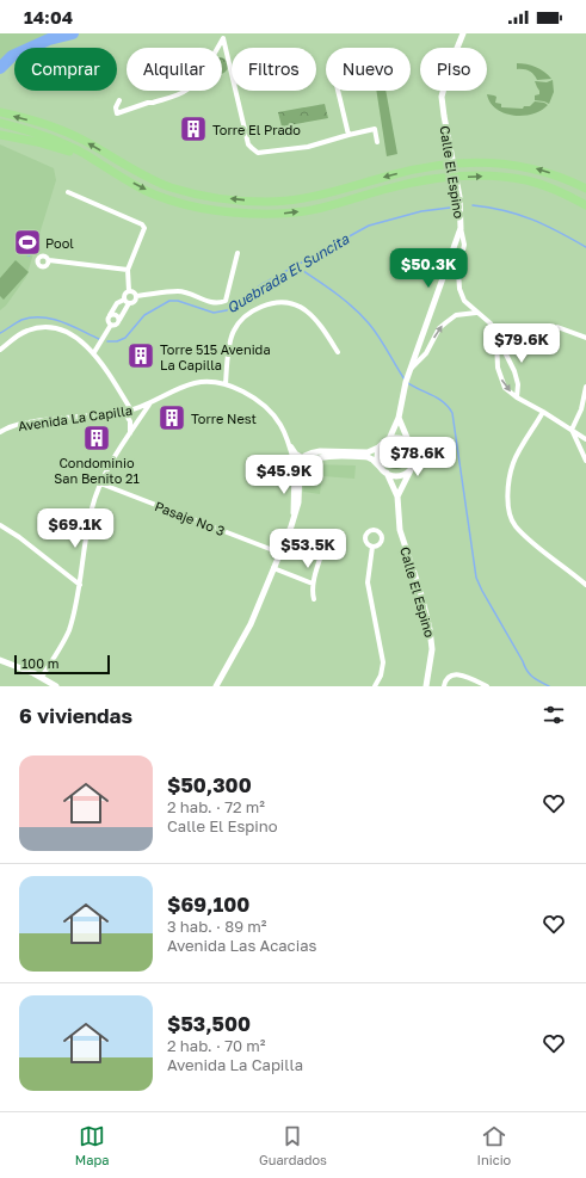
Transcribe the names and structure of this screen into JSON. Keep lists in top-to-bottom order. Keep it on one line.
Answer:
{"streets":{"street":["Calle El Espino","Avenida La Capilla","Pasaje No 3"]},"crossings":[["Avenida La Capilla","Pasaje No 3"]],"water":["Quebrada El Suncita"],"places":{"building":["Torre El Prado","Torre 515 Avenida La Capilla","Torre Nest","Condominio San Benito 21"],"sports":["Pool"]},"scale_bar":"100 m","page":{"status":"14:04","chip":["Comprar","Alquilar","Filtros","Nuevo","Piso"],"price":["$50.3K","$79.6K","$78.6K","$45.9K","$69.1K","$53.5K"],"scale":"100 m","heading":"6 viviendas","list":[{"name":"$50,300","note":"2 hab. · 72 m² · Calle El Espino"},{"name":"$69,100","note":"3 hab. · 89 m² · Avenida Las Acacias"},{"name":"$53,500","note":"2 hab. · 70 m² · Avenida La Capilla"}],"tabs":["Mapa","Guardados","Inicio"]}}
